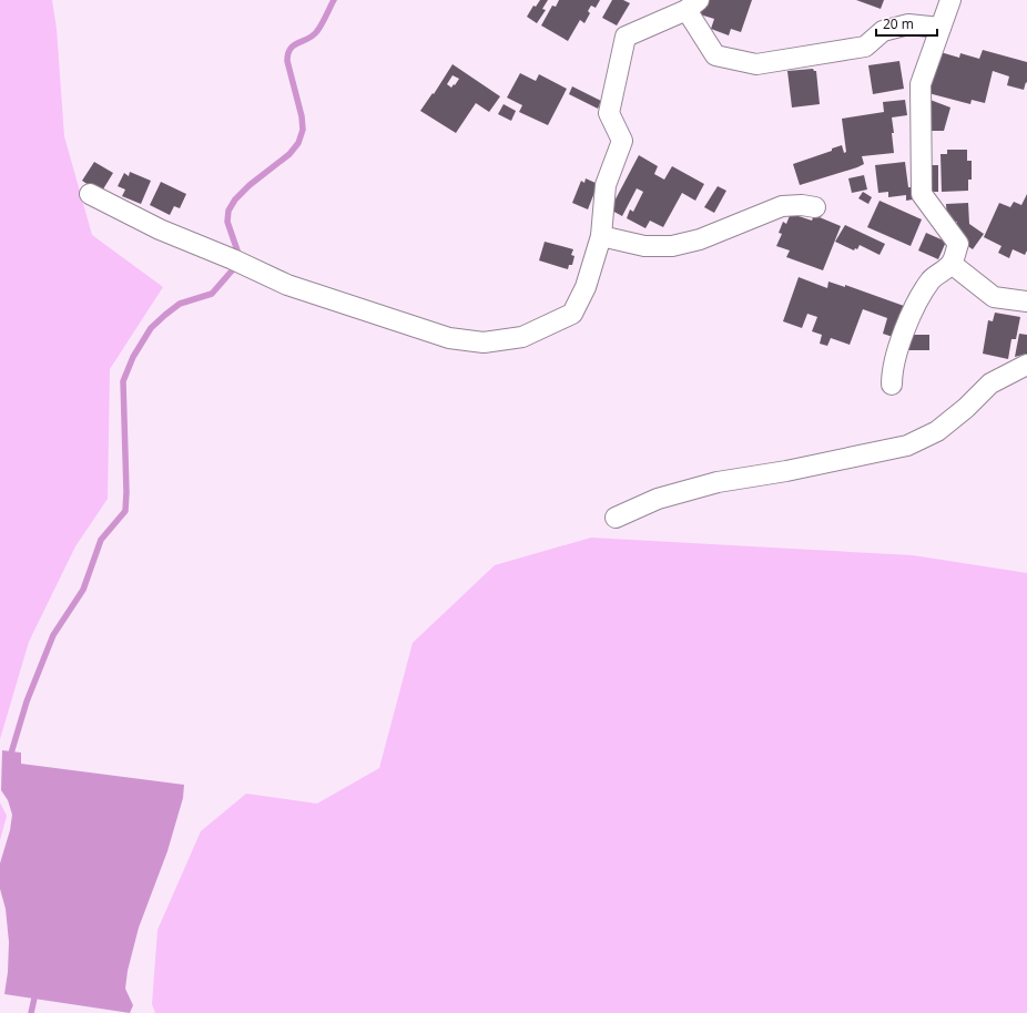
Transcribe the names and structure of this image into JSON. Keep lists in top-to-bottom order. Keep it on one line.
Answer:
{"scale_bar":"20 m"}
